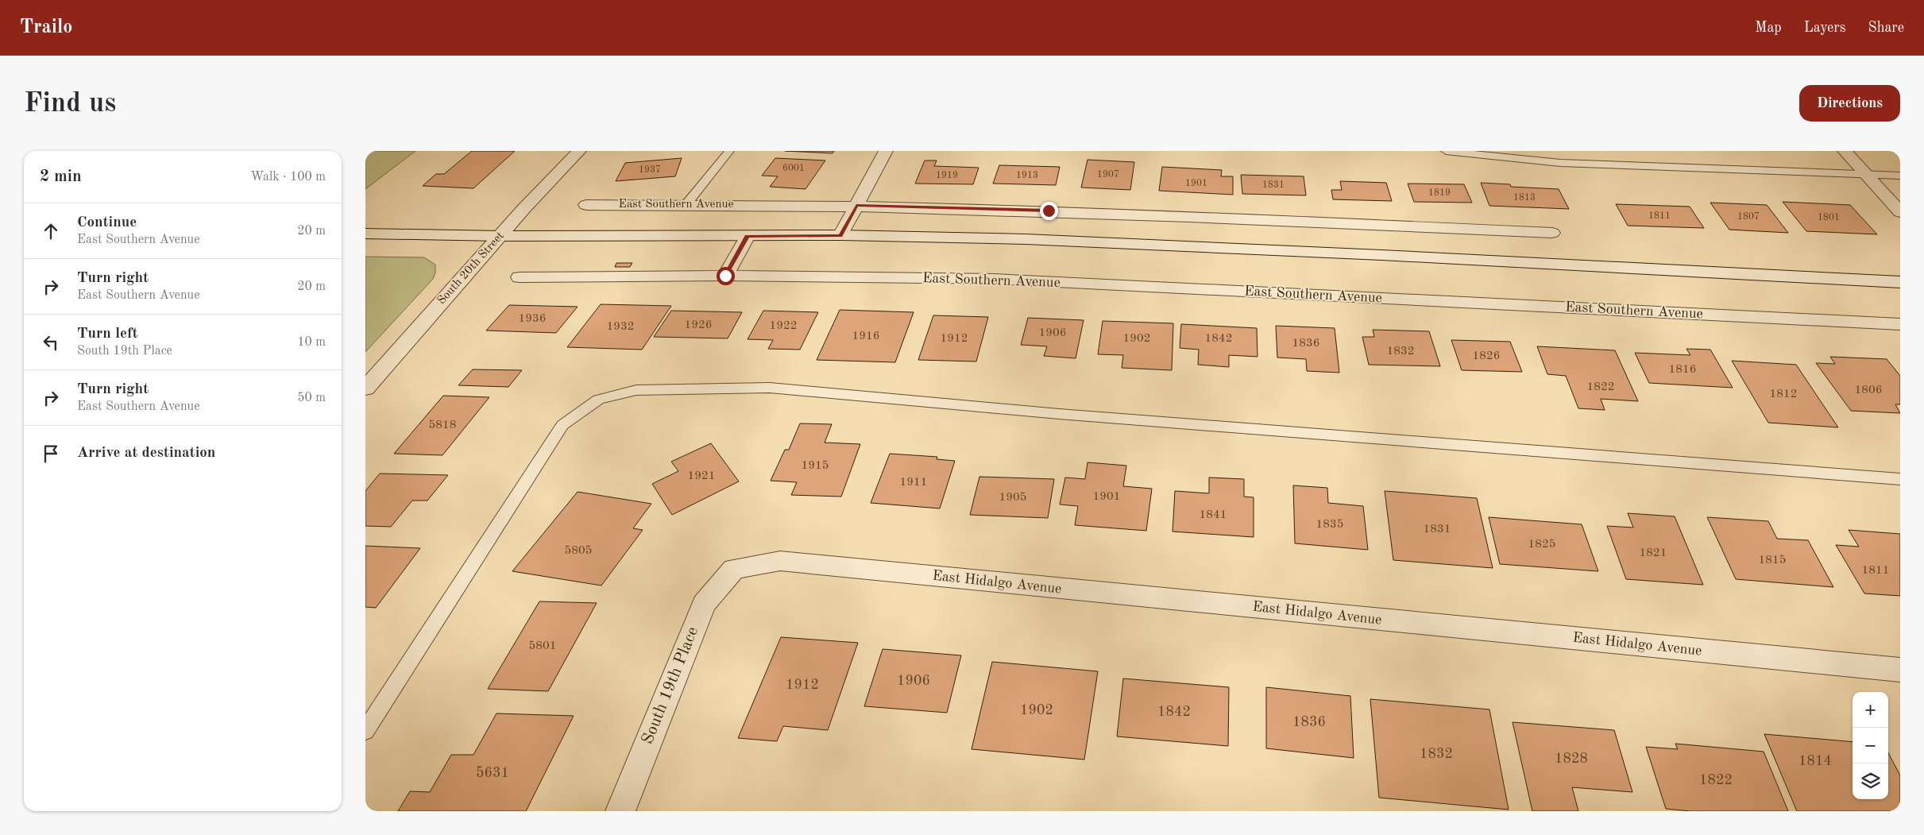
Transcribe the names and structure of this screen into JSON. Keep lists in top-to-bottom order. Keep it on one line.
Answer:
{"streets":{"street":["East Southern Avenue","South 20th Street","East Hidalgo Avenue","South 19th Place"]},"crossings":[["East Hidalgo Avenue","South 19th Place"]],"house_numbers":["6001","1937","1907","1919","1913","1901","1831","1819","1813","1811","1807","1801","1936","1926","1922","1932","1906","1916","1912","1902","1842","1836","1832","1826","1816","1822","1806","1812","5818","1915","1921","1911","1901","1905","1841","1835","1831","1825","5805","1821","1815","1811","5801","1906","1912","1902","1842","1836","1832","1828","1814","5631","1822"],"page":{"header":"Trailo","nav":["Map","Layers","Share"],"buttons":"Directions","title":"Find us","heading":["2 min","Walk · 100 m"],"list":[["Continue","East Southern Avenue","20 m"],["Turn right","East Southern Avenue","20 m"],["Turn left","South 19th Place","10 m"],["Turn right","East Southern Avenue","50 m"],"Arrive at destination"],"map_buttons":["+","−"]}}
